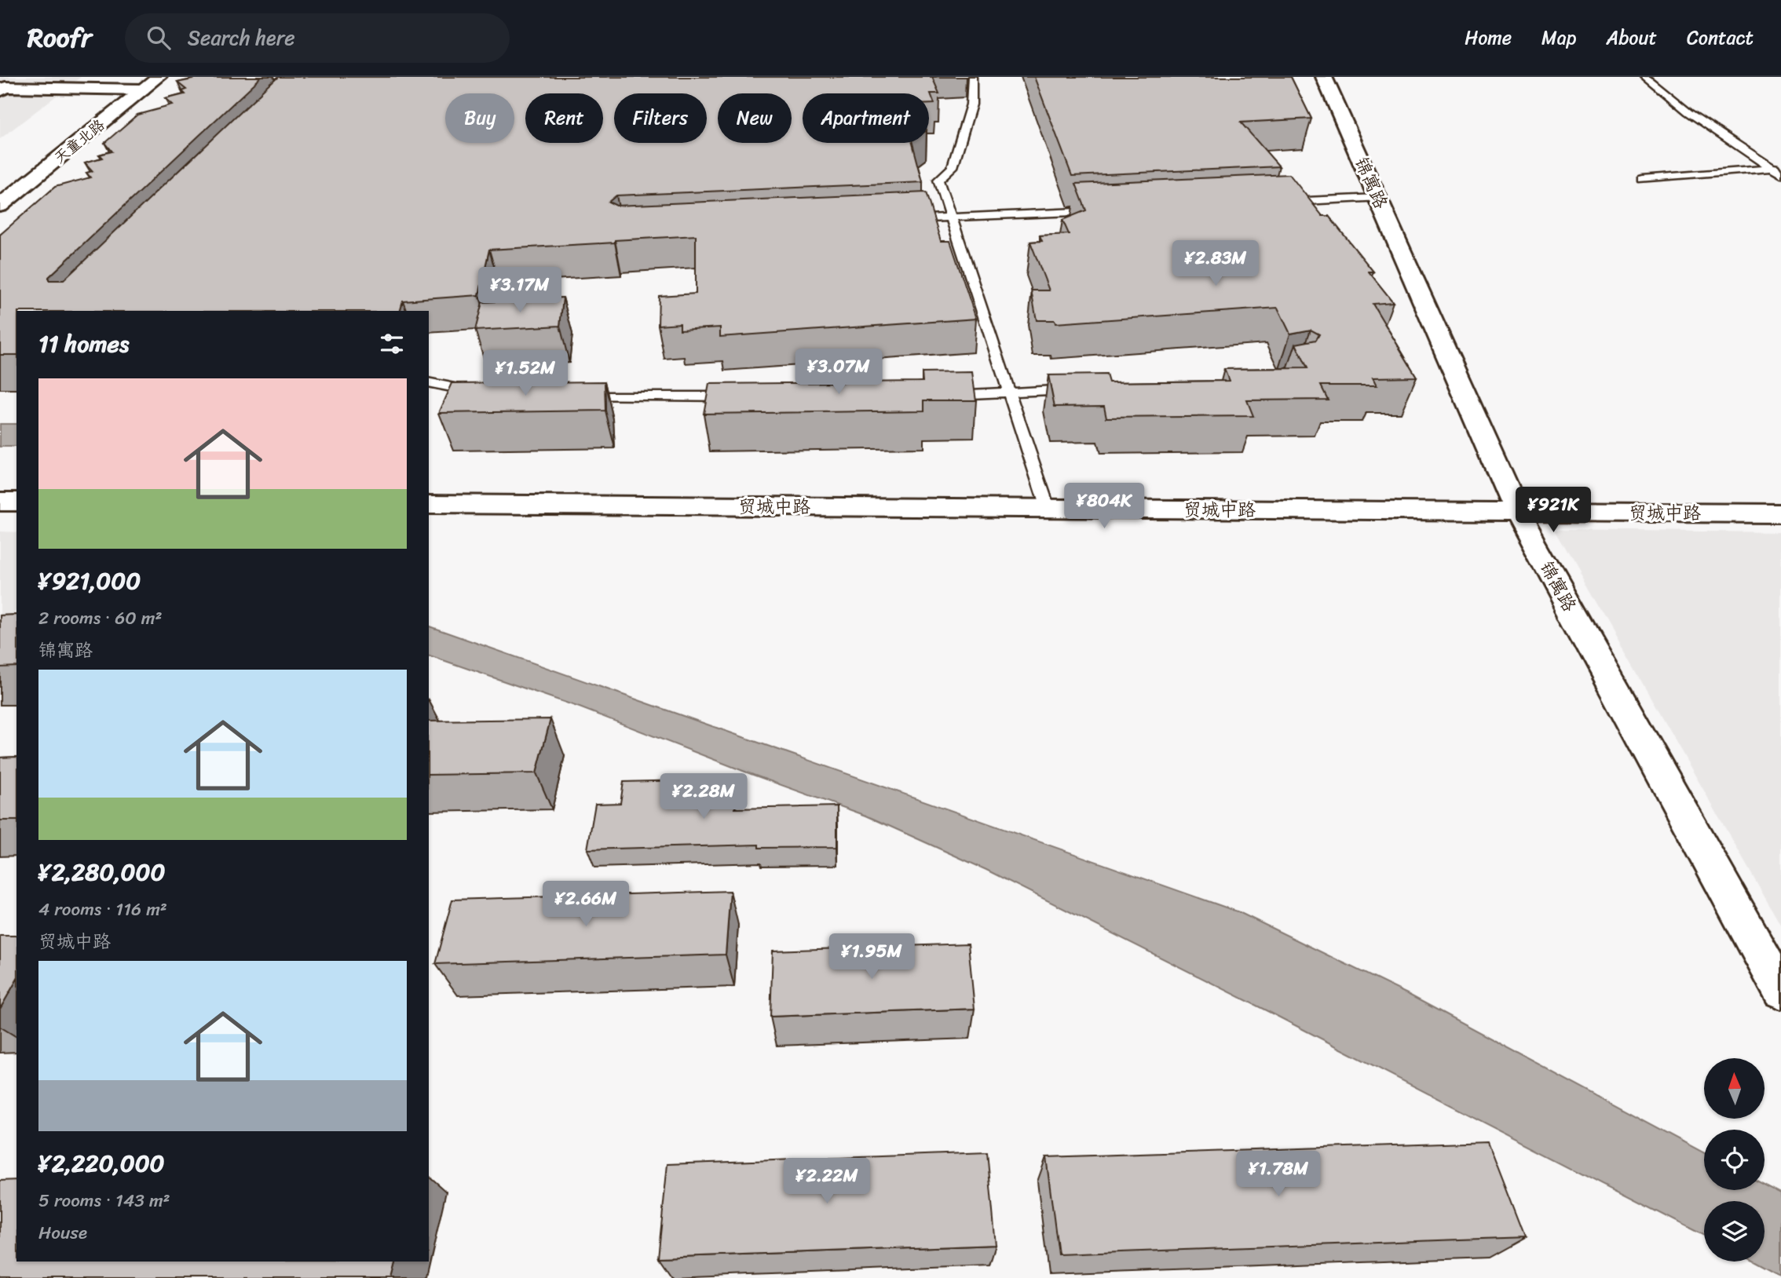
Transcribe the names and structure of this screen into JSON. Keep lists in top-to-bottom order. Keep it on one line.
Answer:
{"streets":{"main road":["天童北路","锦寓路","贸城中路"]},"crossings":[["锦寓路","贸城中路"]],"north":"top","page":{"header":"Roofr","search":"Search here","nav":["Home","Map","About","Contact"],"chip":["Buy","Rent","Filters","New","Apartment"],"price":["¥2.83M","¥3.17M","¥3.07M","¥1.52M","¥804K","¥921K","¥2.28M","¥2.66M","¥1.95M","¥1.78M","¥2.22M"],"heading":"11 homes","list":[{"name":"¥921,000","note":"2 rooms · 60 m² · 锦寓路"},{"name":"¥2,280,000","note":"4 rooms · 116 m² · 贸城中路"},{"name":"¥2,220,000","note":"5 rooms · 143 m² · House"}]}}
